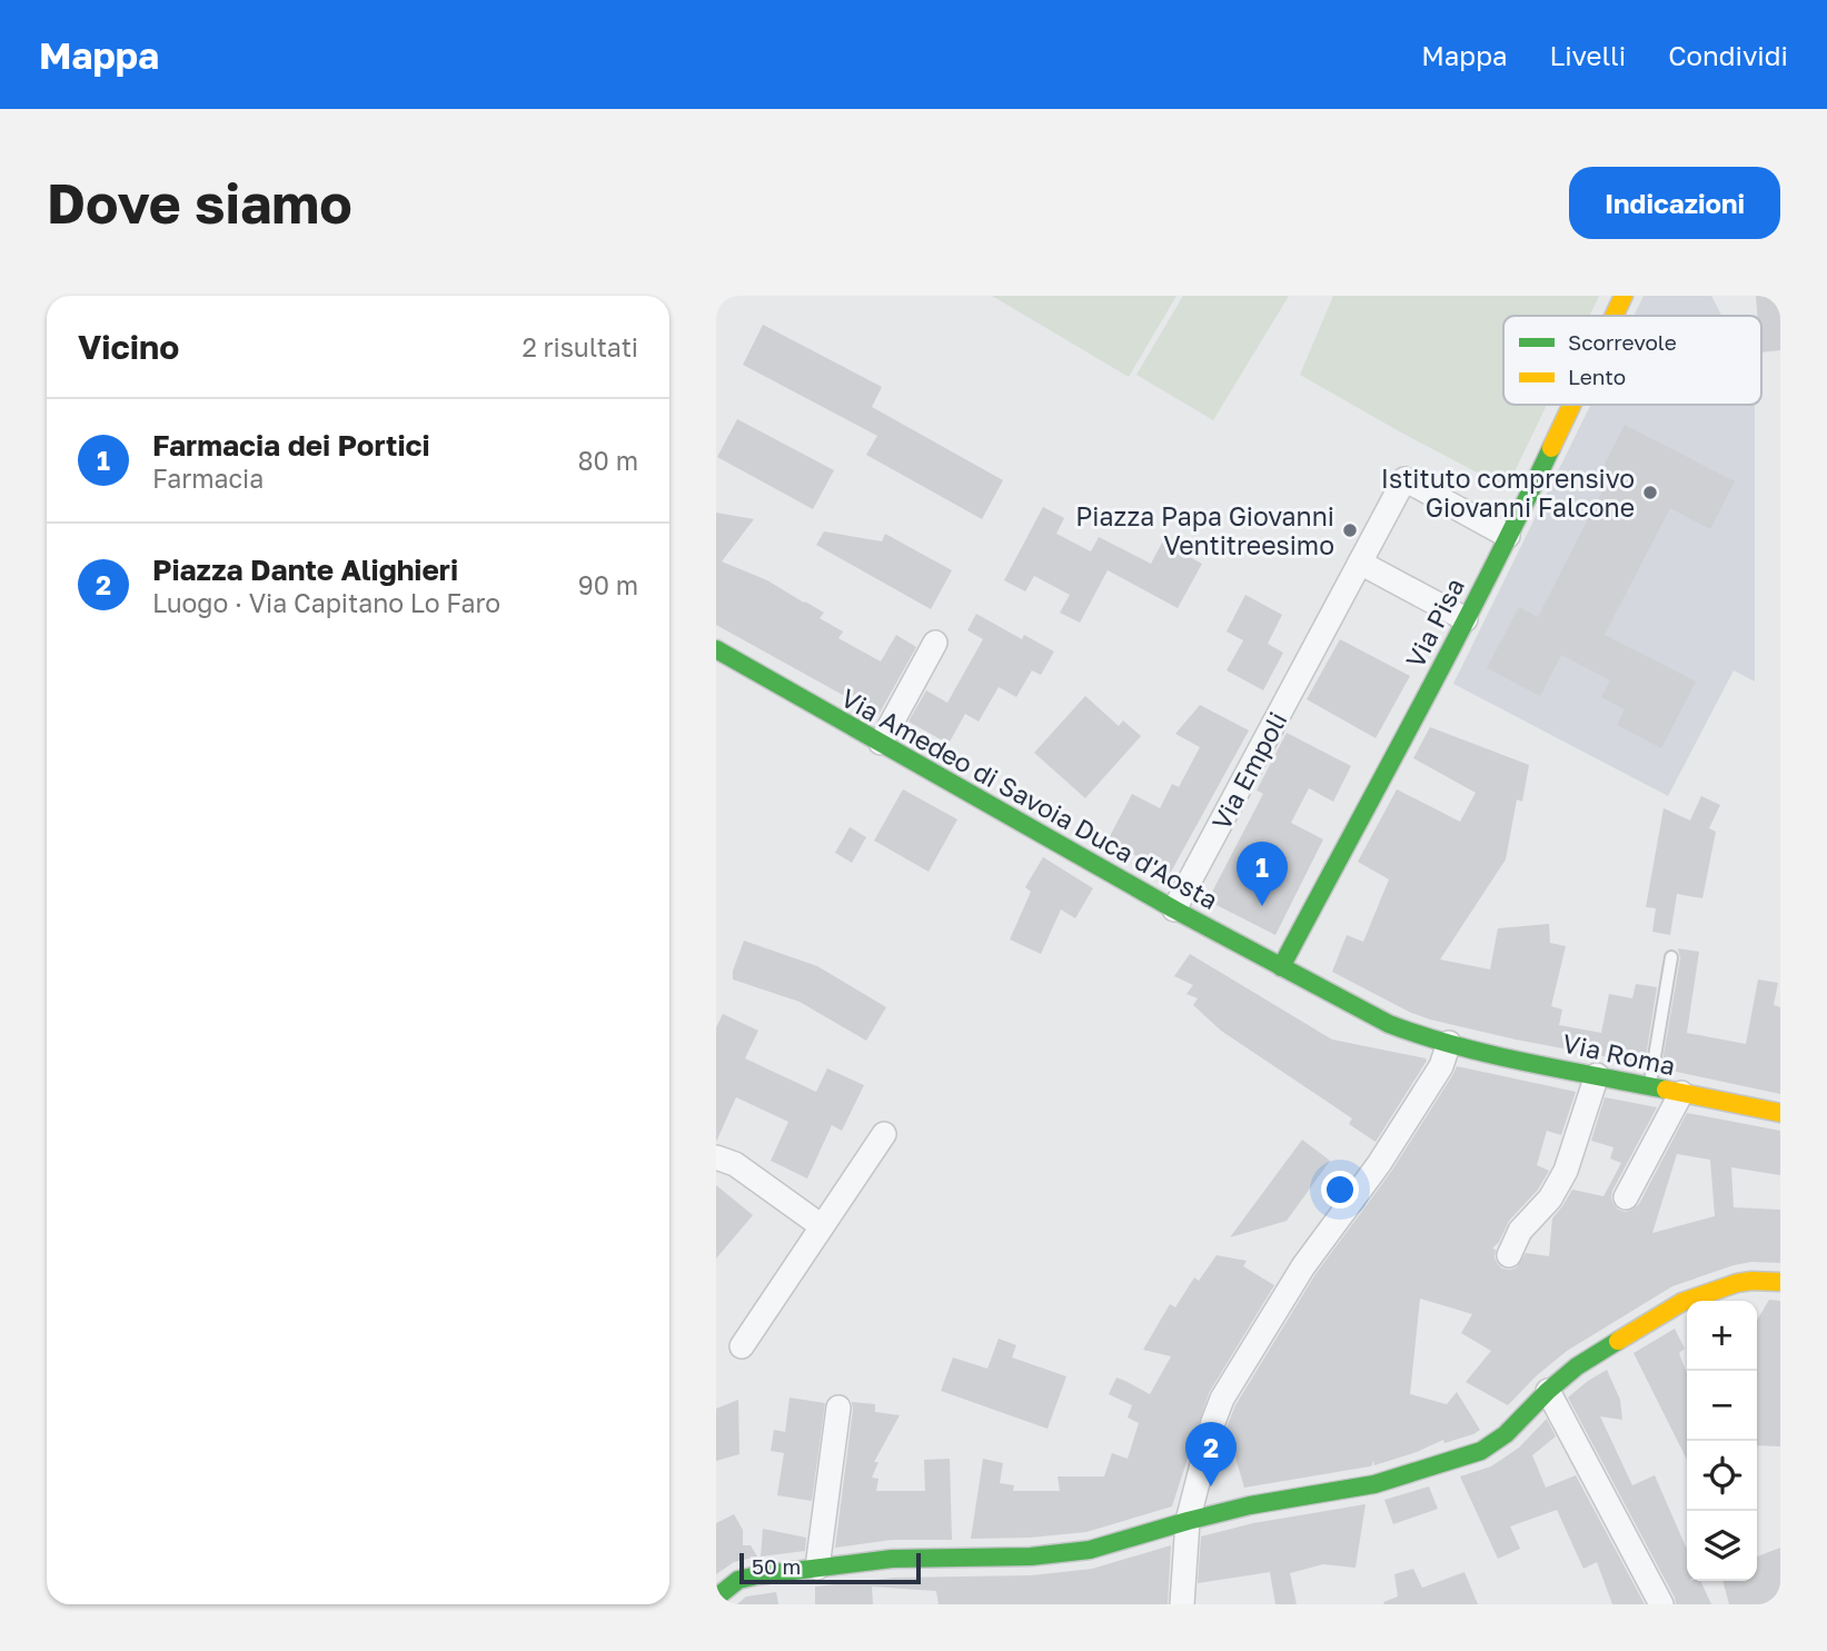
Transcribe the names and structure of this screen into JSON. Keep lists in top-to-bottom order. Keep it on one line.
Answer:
{"streets":{"street":["Via Pisa","Via Empoli","Via Amedeo di Savoia Duca d'Aosta","Via Roma"]},"crossings":[["Via Pisa","Via Empoli"],["Via Pisa","Via Amedeo di Savoia Duca d'Aosta"],["Via Empoli","Via Amedeo di Savoia Duca d'Aosta"],["Via Amedeo di Savoia Duca d'Aosta","Via Roma"]],"places":["Istituto comprensivo Giovanni Falcone","Piazza Papa Giovanni Ventitreesimo"],"legend":["Scorrevole","Lento"],"scale_bar":"50 m","page":{"header":"Mappa","nav":["Mappa","Livelli","Condividi"],"buttons":"Indicazioni","title":"Dove siamo","heading":["Vicino","2 risultati"],"list":[{"mark":"1","name":"Farmacia dei Portici","note":"Farmacia","value":"80 m"},{"mark":"2","name":"Piazza Dante Alighieri","note":"Luogo · Via Capitano Lo Faro","value":"90 m"}],"pins":["1","2"],"map_buttons":["+","−"],"scale":"50 m"}}
